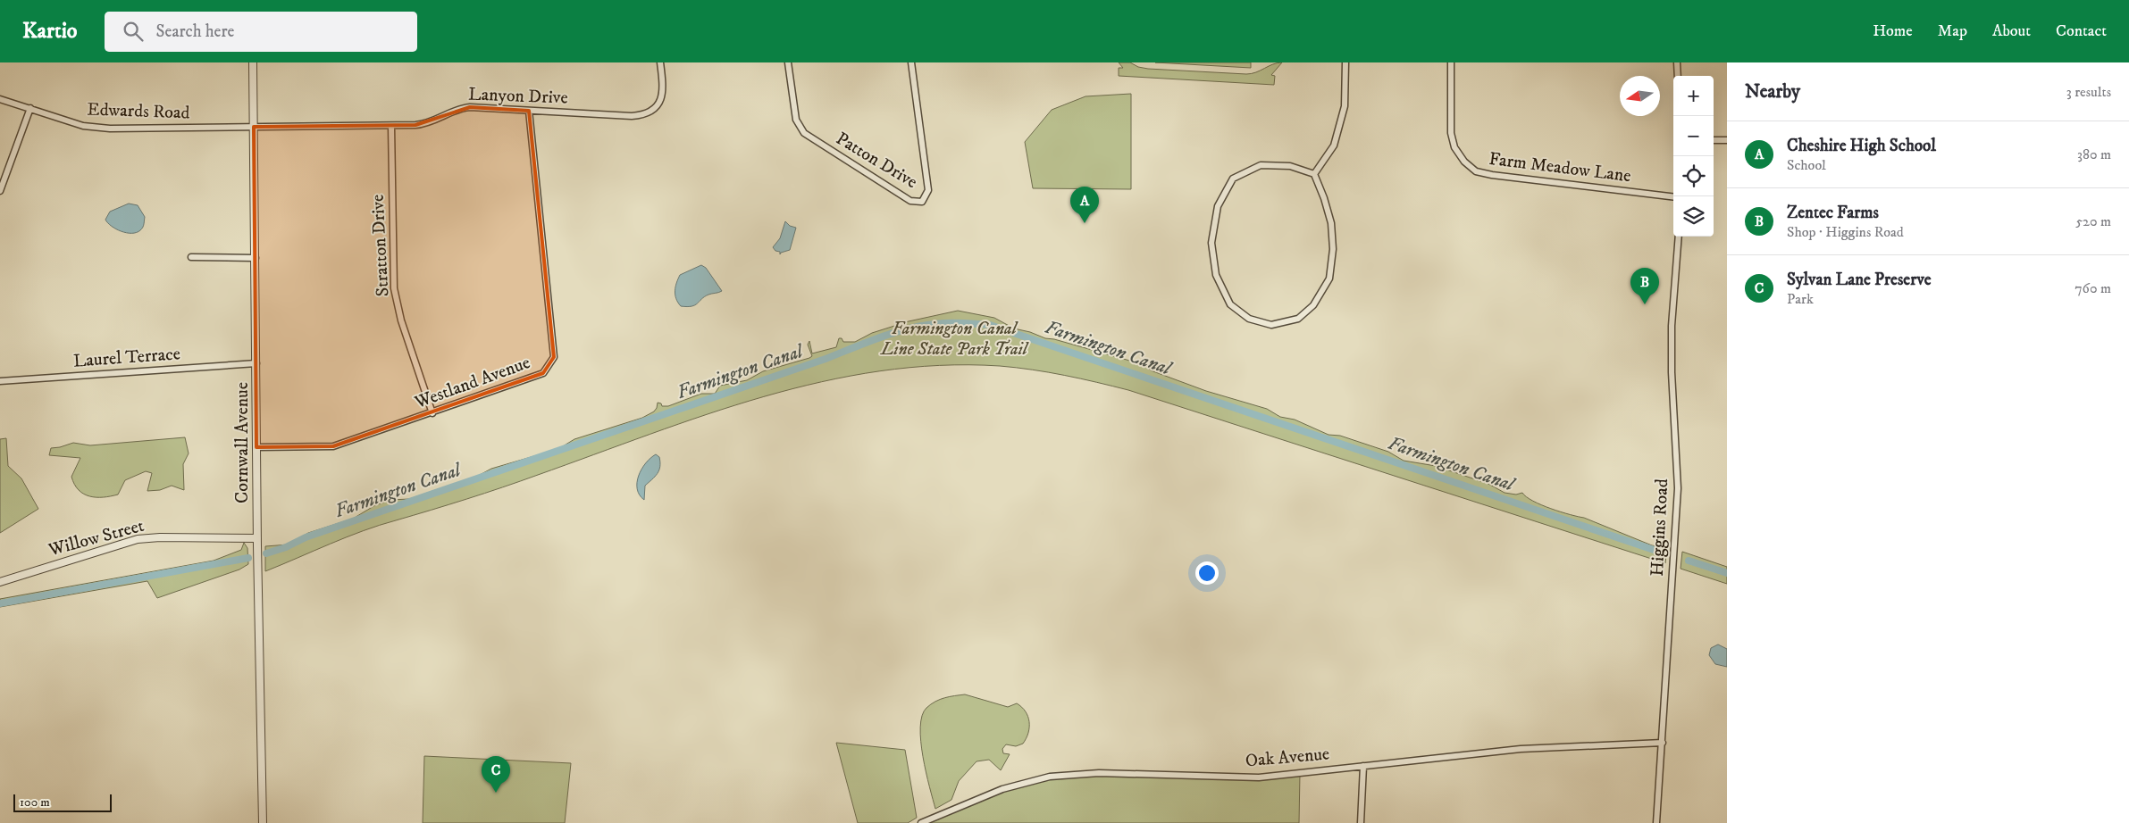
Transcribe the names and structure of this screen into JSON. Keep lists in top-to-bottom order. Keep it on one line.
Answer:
{"streets":{"street":["Lanyon Drive","Edwards Road","Patton Drive","Farm Meadow Lane","Stratton Drive","Laurel Terrace","Westland Avenue","Cornwall Avenue","Higgins Road","Willow Street","Oak Avenue"]},"crossings":[["Lanyon Drive","Edwards Road"],["Lanyon Drive","Stratton Drive"],["Lanyon Drive","Westland Avenue"],["Lanyon Drive","Cornwall Avenue"],["Edwards Road","Cornwall Avenue"],["Stratton Drive","Westland Avenue"],["Laurel Terrace","Cornwall Avenue"],["Westland Avenue","Cornwall Avenue"],["Cornwall Avenue","Willow Street"],["Higgins Road","Oak Avenue"]],"water":["Farmington Canal"],"parks":["Farmington Canal Line State Park Trail"],"scale_bar":"100 m","north":"left","page":{"header":"Kartio","search":"Search here","nav":["Home","Map","About","Contact"],"heading":["Nearby","3 results"],"map_buttons":["+","−"],"list":[{"mark":"A","name":"Cheshire High School","note":"School","value":"380 m"},{"mark":"B","name":"Zentec Farms","note":"Shop · Higgins Road","value":"520 m"},{"mark":"C","name":"Sylvan Lane Preserve","note":"Park","value":"760 m"}],"pins":["A","B","C"],"scale":"100 m"}}
